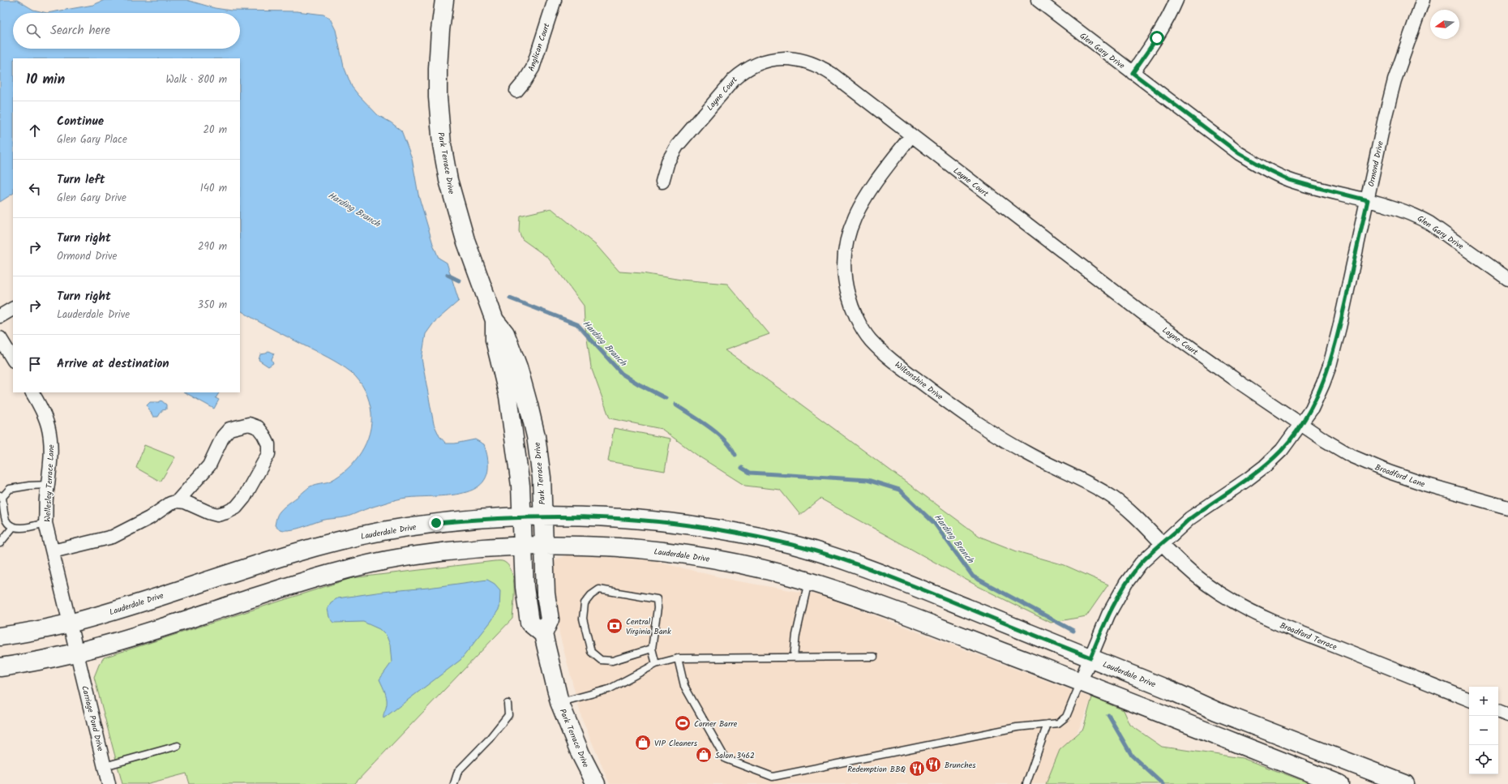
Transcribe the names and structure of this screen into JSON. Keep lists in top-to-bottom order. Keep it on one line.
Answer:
{"streets":{"main road":["Park Terrace Drive","Lauderdale Drive"],"street":["Anglican Court","Glen Gary Drive","Layne Court","Ormond Drive","Wiltonshire Drive","Broadford Lane","Wellesley Terrace Lane","Broadford Terrace","Carriage Pond Drive"]},"crossings":[["Glen Gary Drive","Ormond Drive"],["Layne Court","Ormond Drive"],["Layne Court","Wiltonshire Drive"],["Layne Court","Broadford Lane"],["Park Terrace Drive","Lauderdale Drive"],["Ormond Drive","Wiltonshire Drive"],["Ormond Drive","Broadford Lane"],["Ormond Drive","Lauderdale Drive"],["Ormond Drive","Broadford Terrace"],["Wiltonshire Drive","Broadford Terrace"],["Wellesley Terrace Lane","Lauderdale Drive"],["Wellesley Terrace Lane","Carriage Pond Drive"],["Lauderdale Drive","Carriage Pond Drive"]],"water":["Harding Branch"],"places":{"bank":["Central Virginia Bank"],"sports":["Corner Barre"],"shop":["VIP Cleaners","Salon 3462"],"restaurant":["Brunches","Redemption BBQ"]},"north":"left","page":{"search":"Search here","heading":["10 min","Walk · 800 m"],"list":[["Continue","Glen Gary Place","20 m"],["Turn left","Glen Gary Drive","140 m"],["Turn right","Ormond Drive","290 m"],["Turn right","Lauderdale Drive","350 m"],"Arrive at destination"],"map_buttons":["+","−"]}}
